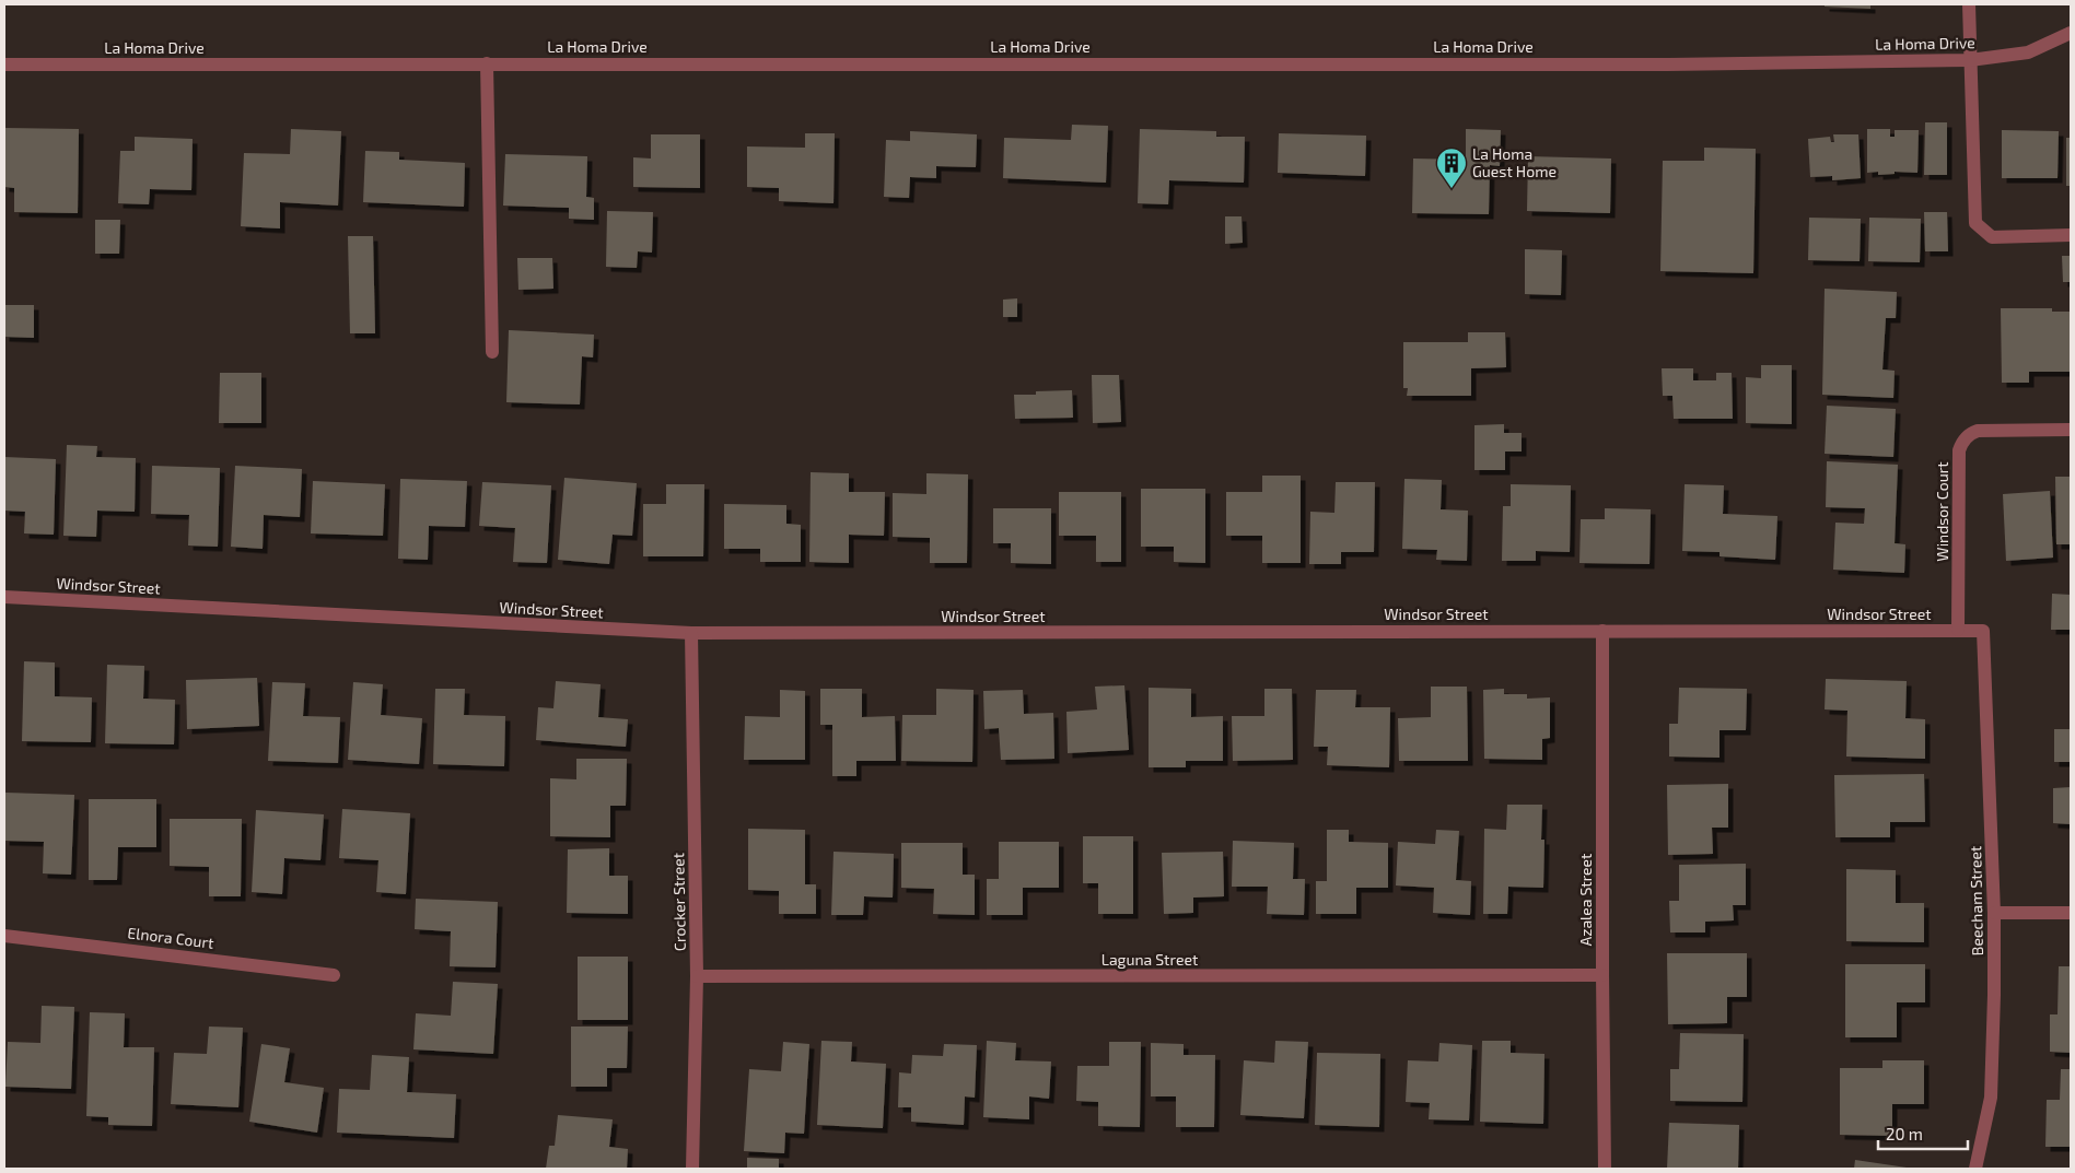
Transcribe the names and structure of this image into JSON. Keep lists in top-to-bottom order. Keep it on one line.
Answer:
{"streets":{"street":["La Homa Drive","Windsor Court","Windsor Street","Azalea Street","Beecham Street","Crocker Street","Elnora Court","Laguna Street"]},"crossings":[["Windsor Court","Windsor Street"],["Windsor Street","Azalea Street"],["Windsor Street","Beecham Street"],["Windsor Street","Crocker Street"],["Azalea Street","Laguna Street"],["Crocker Street","Laguna Street"]],"places":{"building":["La Homa Guest Home"]},"scale_bar":"20 m"}
